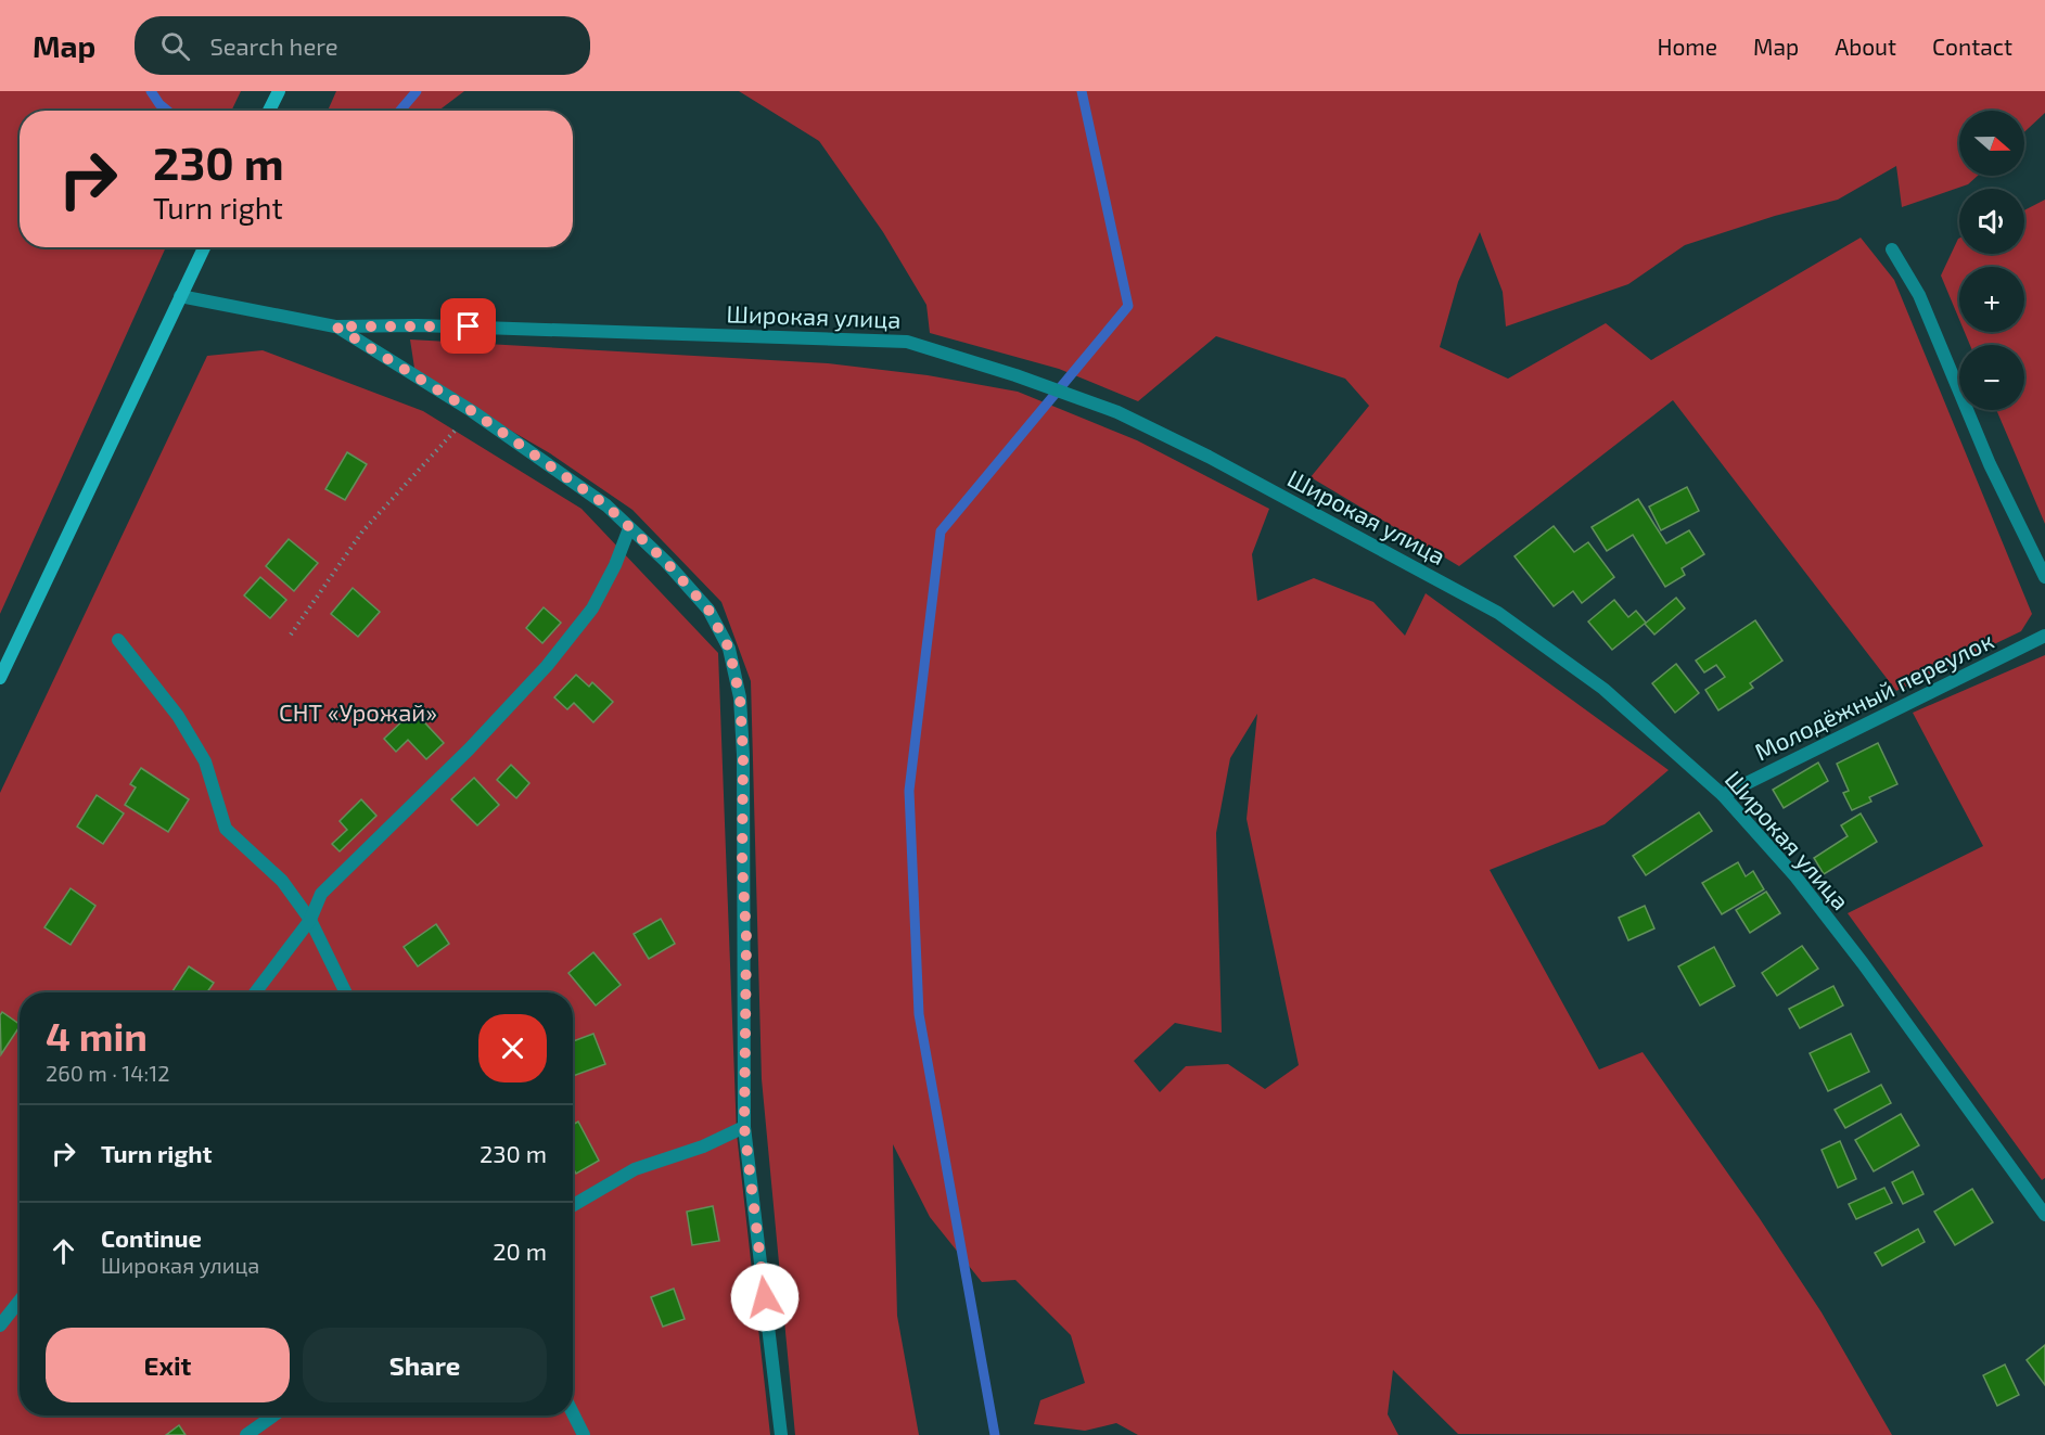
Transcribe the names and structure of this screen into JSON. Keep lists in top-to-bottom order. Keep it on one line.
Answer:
{"streets":{"street":["Широкая улица","Молодёжный переулок"]},"crossings":[["Широкая улица","Молодёжный переулок"]],"parks":["СНТ «Урожай»"],"north":"right","page":{"header":"Map","search":"Search here","nav":["Home","Map","About","Contact"],"map_buttons":["+","−"],"turn":["230 m","Turn right"],"heading":["4 min","260 m · 14:12"],"list":[{"name":"Turn right","value":"230 m"},{"name":"Continue","note":"Широкая улица","value":"20 m"}],"buttons":["Exit","Share"]}}
